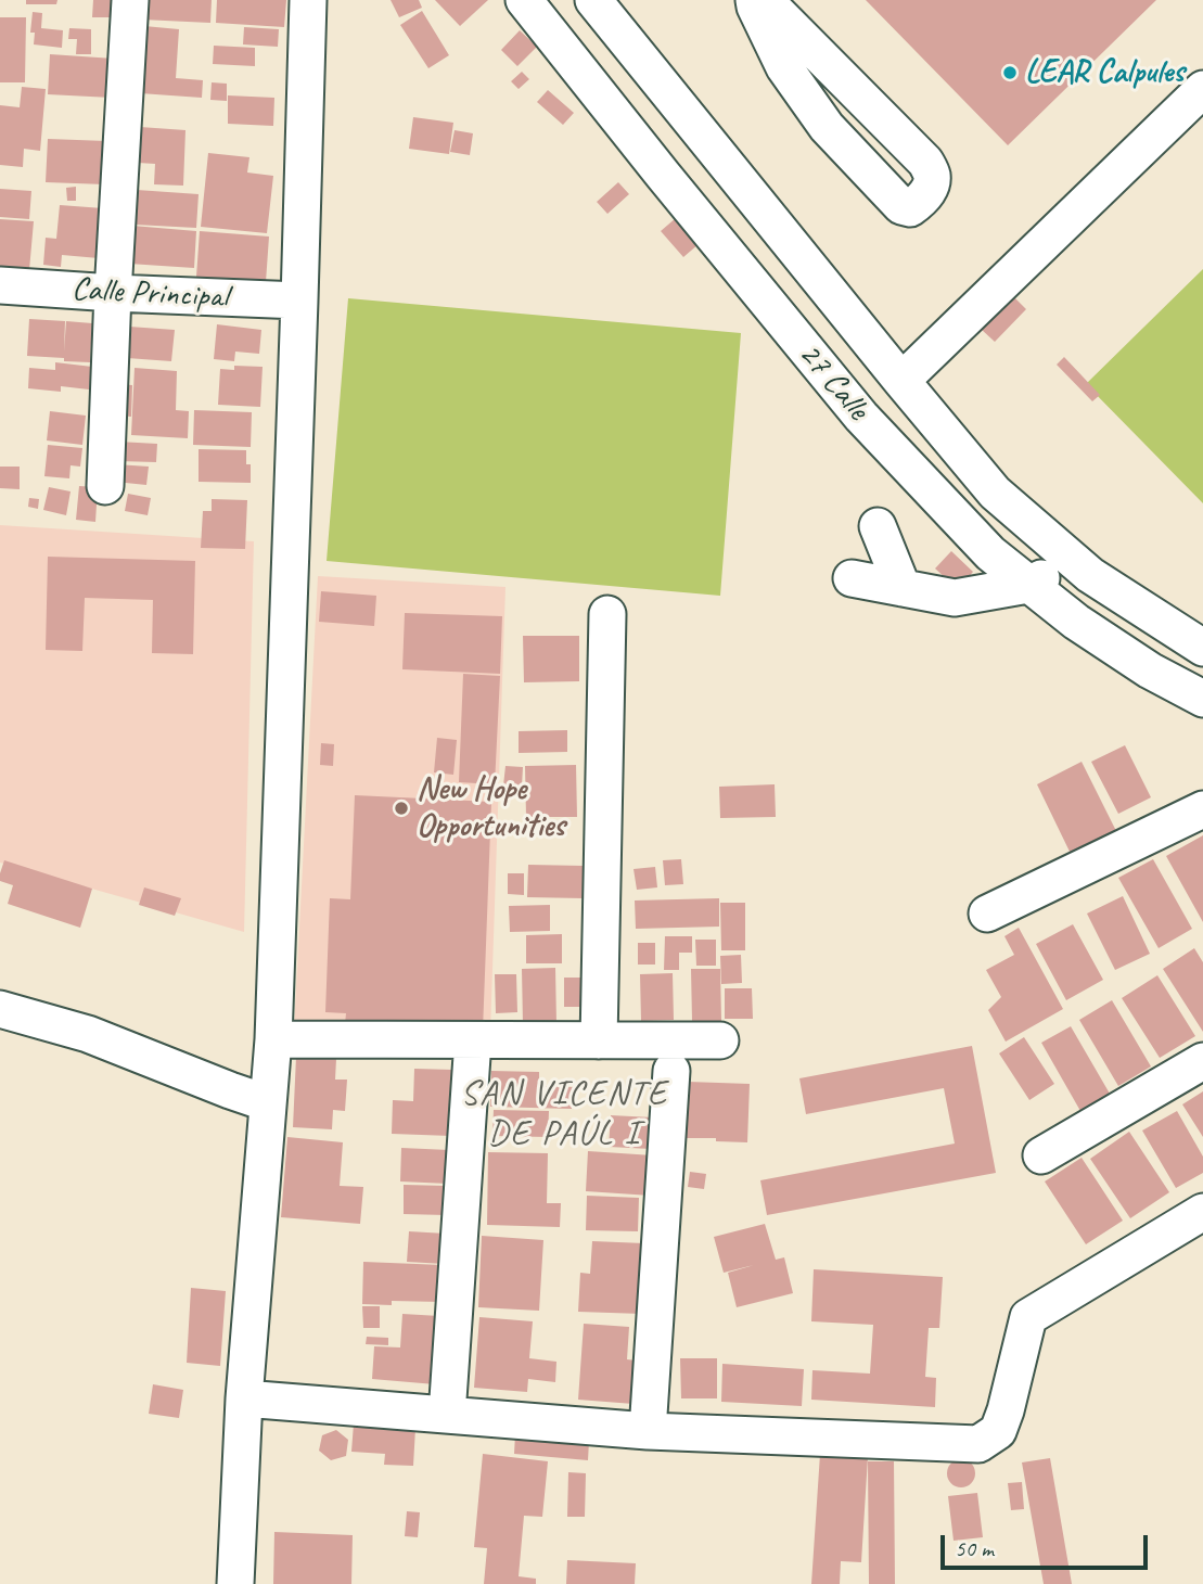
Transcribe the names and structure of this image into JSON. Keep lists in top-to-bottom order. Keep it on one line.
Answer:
{"streets":{"street":["Calle Principal","27 Calle"]},"districts":["SAN VICENTE DE PAÚL I"],"places":["LEAR Calpules","New Hope Opportunities"],"scale_bar":"50 m"}
